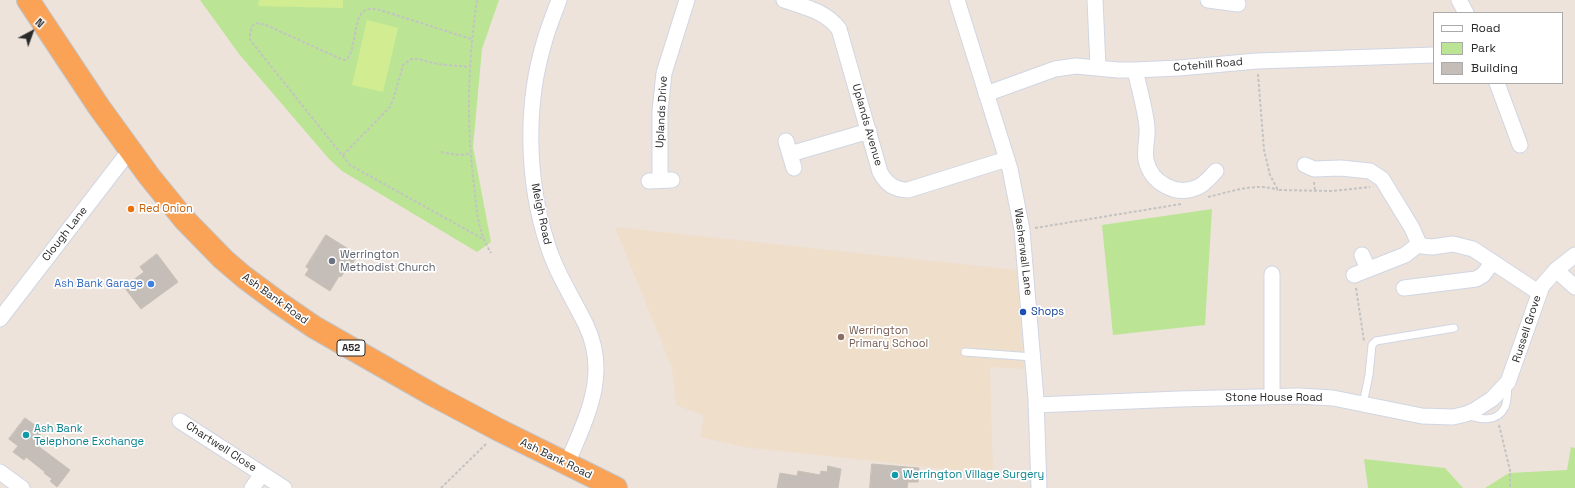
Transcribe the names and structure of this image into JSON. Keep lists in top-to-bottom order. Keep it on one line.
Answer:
{"streets":{"highway":["Ash Bank Road","A52"],"street":["Cotehill Road","Uplands Drive","Uplands Avenue","Meigh Road","Clough Lane","Washerwall Lane","Russell Grove","Stone House Road","Chartwell Close"]},"crossings":[["Cotehill Road","Washerwall Lane"],["Uplands Avenue","Washerwall Lane"],["Meigh Road","Ash Bank Road"],["Clough Lane","Ash Bank Road"],["Washerwall Lane","Stone House Road"],["Russell Grove","Stone House Road"]],"places":["Red Onion","Werrington Methodist Church","Ash Bank Garage","Shops","Werrington Primary School","Ash Bank Telephone Exchange","Werrington Village Surgery"],"legend":["Road","Park","Building"],"north":"top right"}
